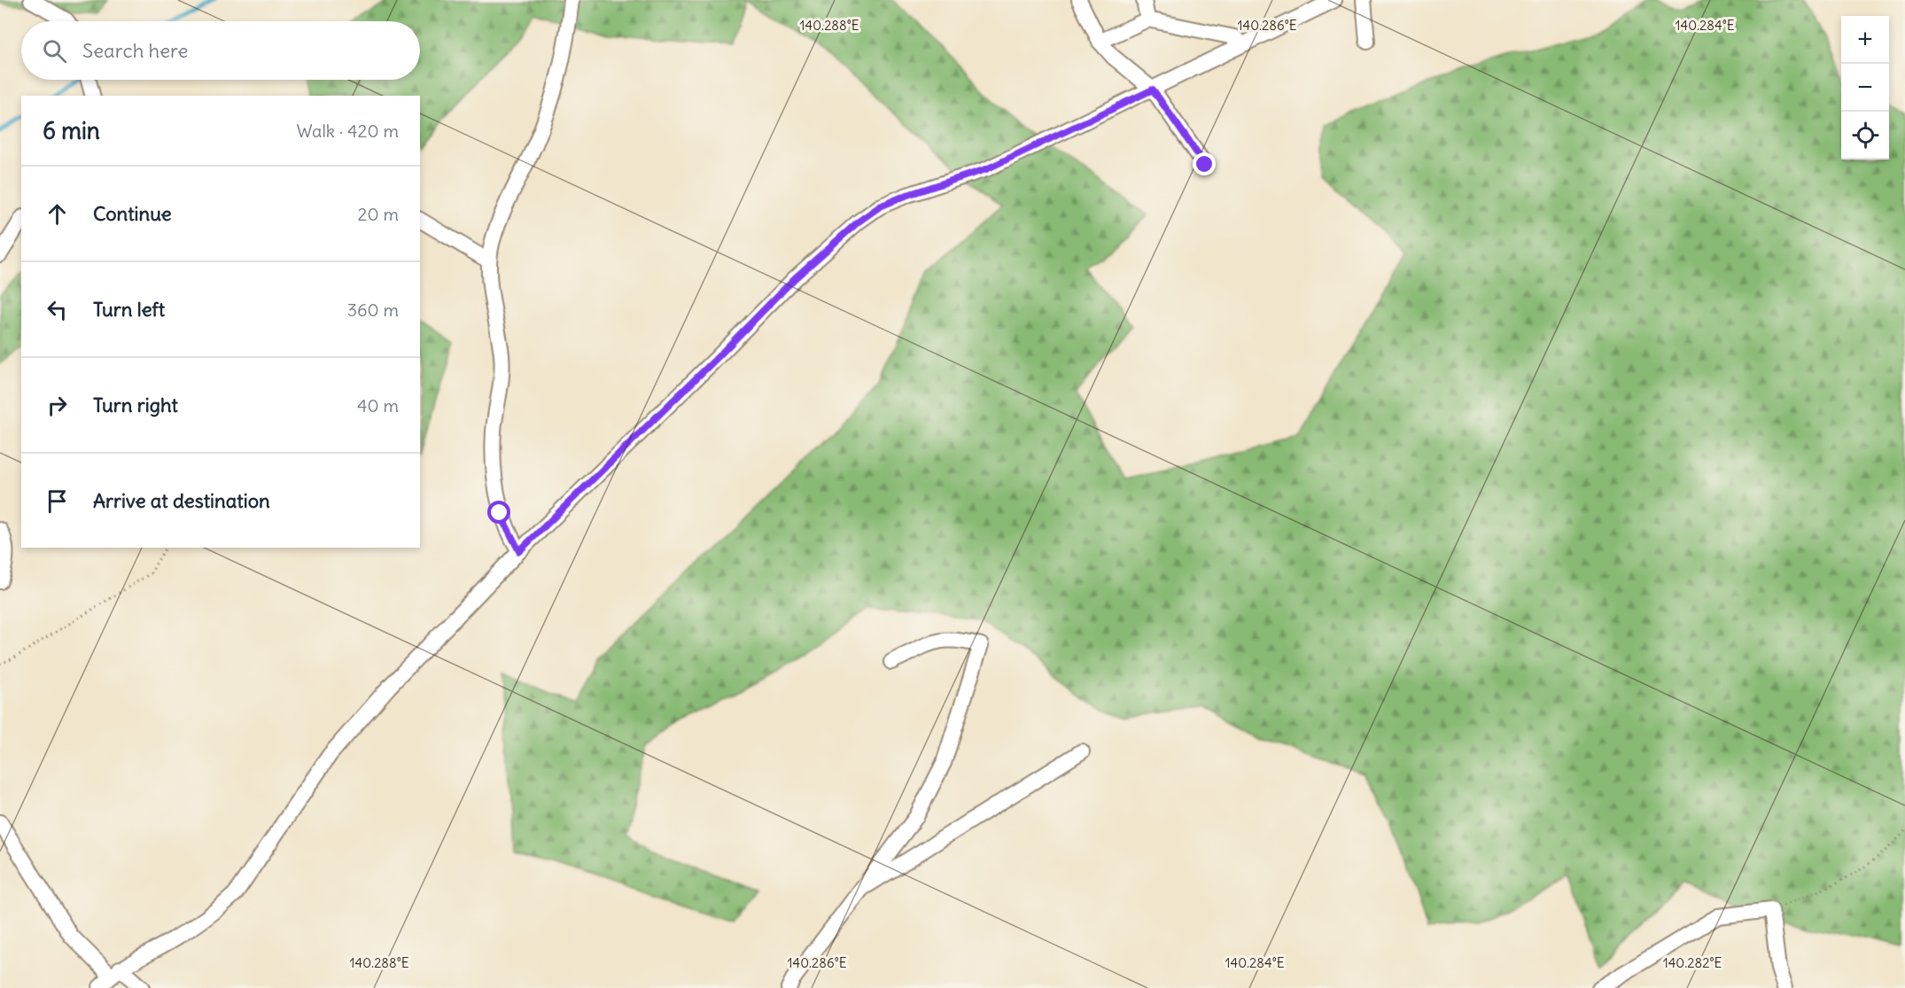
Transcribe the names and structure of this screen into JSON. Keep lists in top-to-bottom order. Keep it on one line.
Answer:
{"page":{"map_buttons":["+","−"],"search":"Search here","heading":["6 min","Walk · 420 m"],"list":[["Continue","20 m"],["Turn left","360 m"],["Turn right","40 m"],"Arrive at destination"]},"coordinates":["140.288°E","140.286°E","140.284°E","140.282°E"]}
